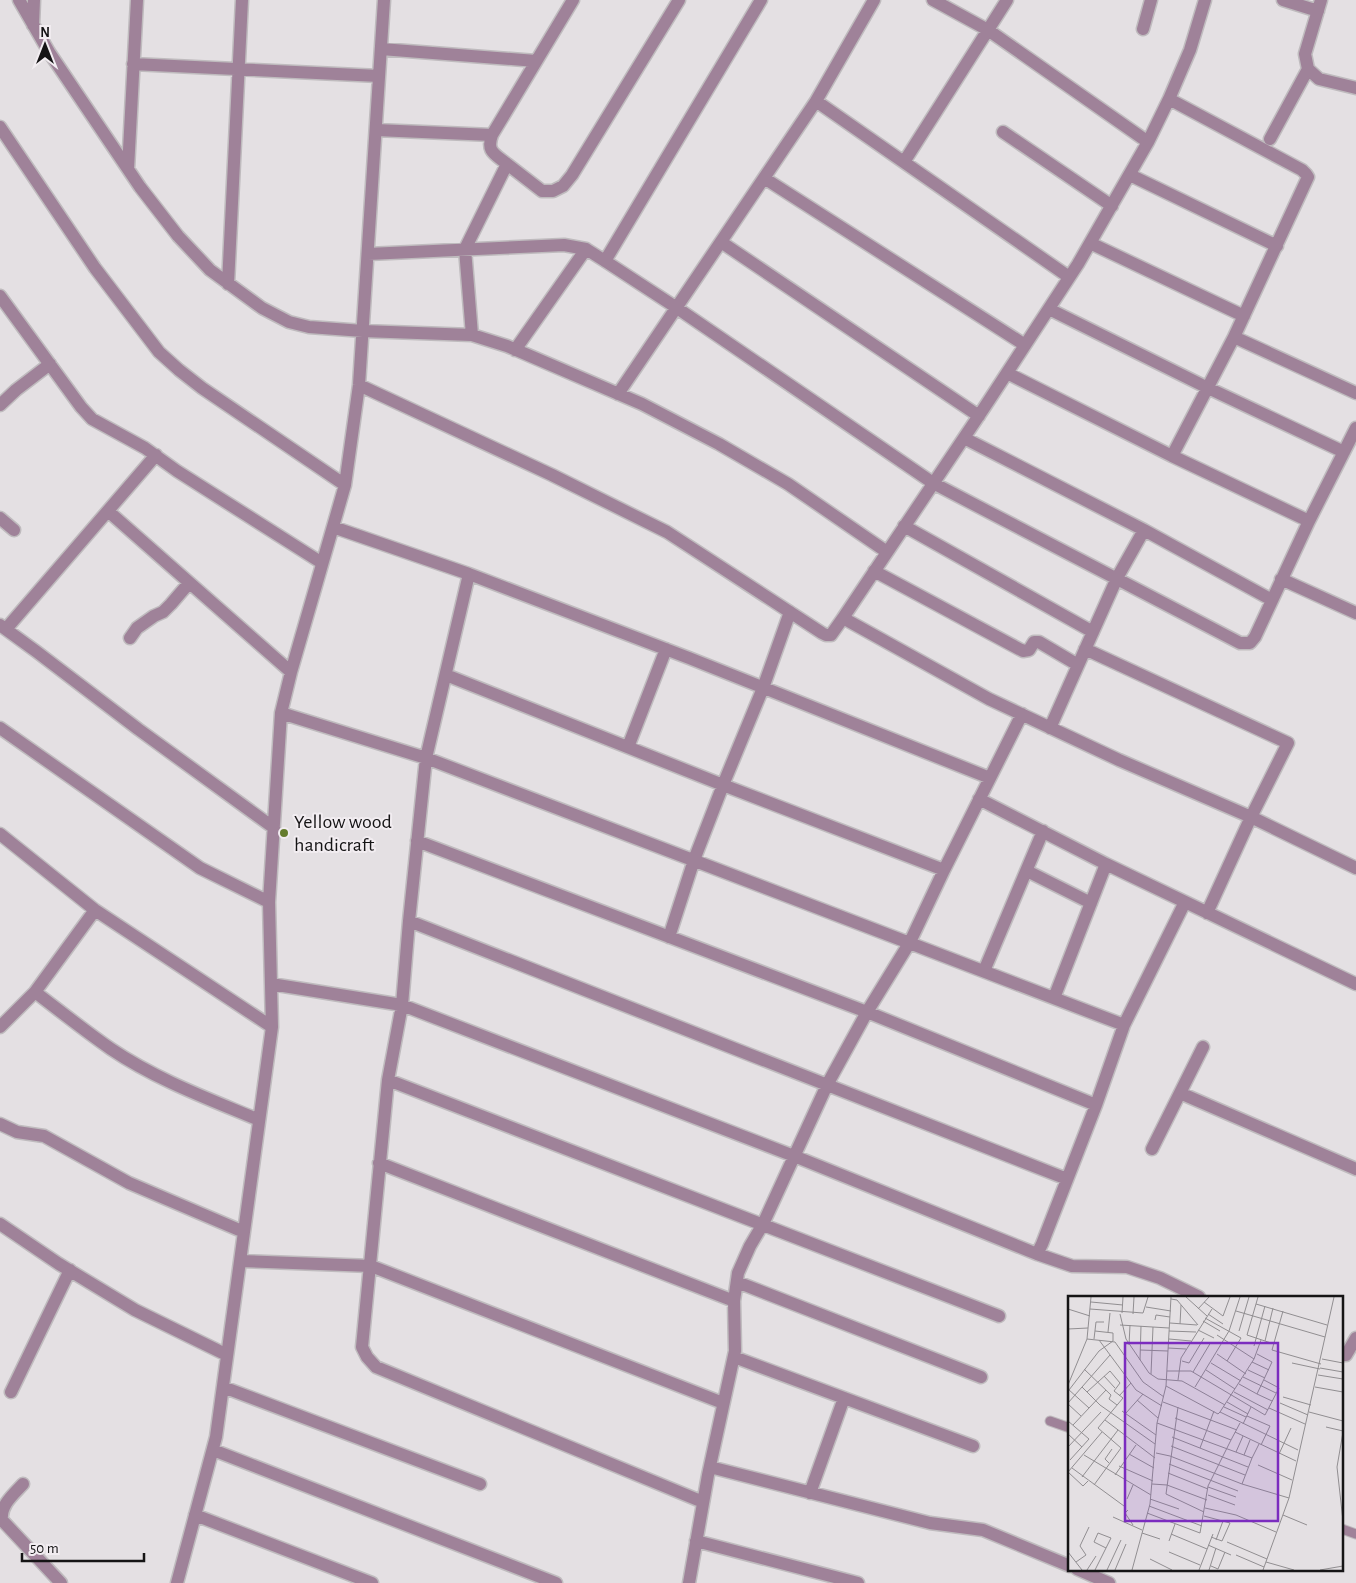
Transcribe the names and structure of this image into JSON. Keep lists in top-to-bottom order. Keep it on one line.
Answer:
{"places":["Yellow wood handicraft"],"scale_bar":"50 m","north":"top"}
